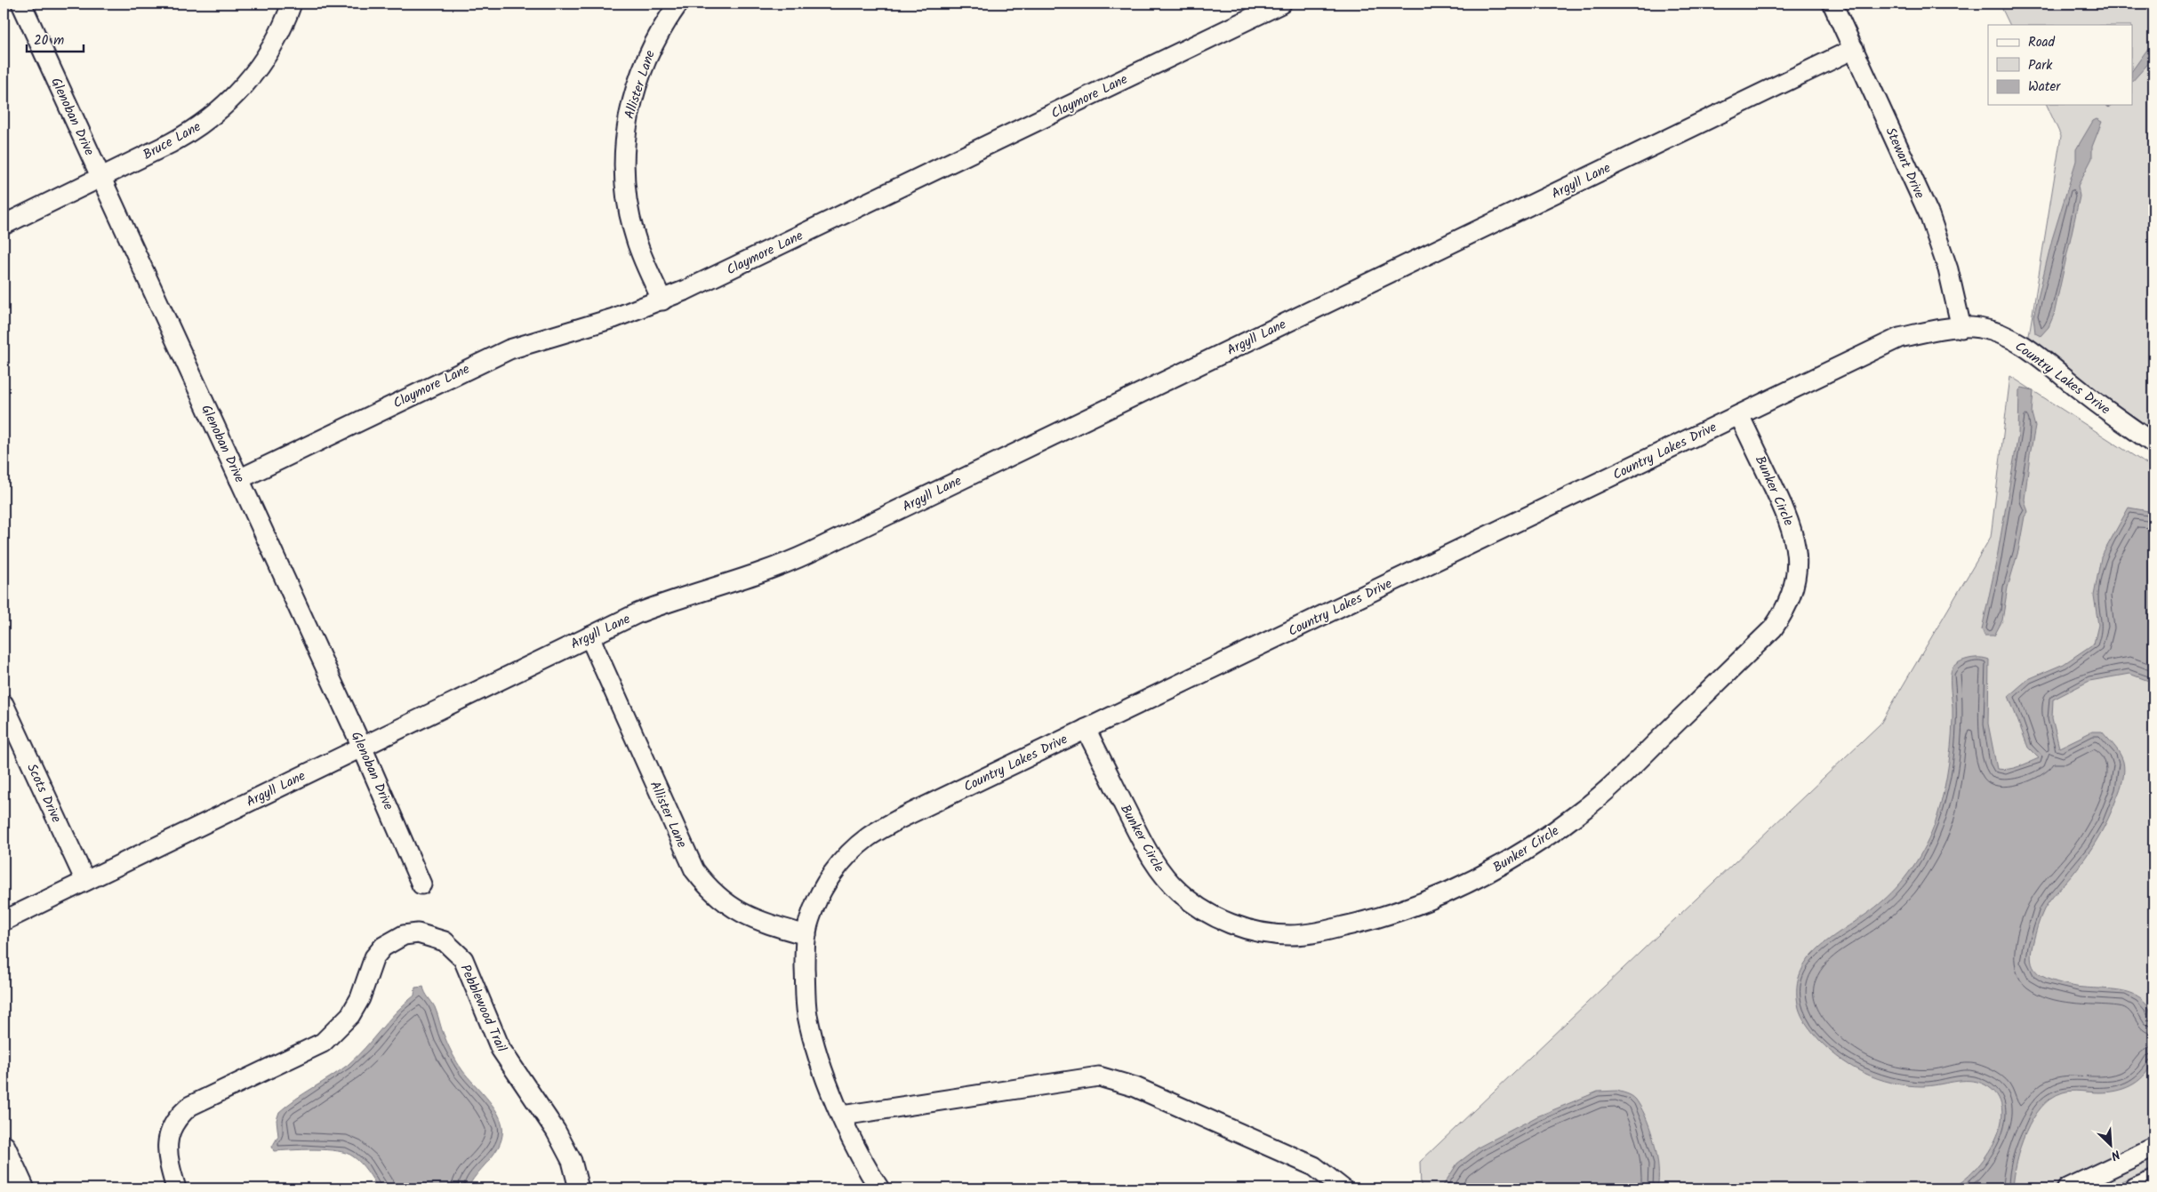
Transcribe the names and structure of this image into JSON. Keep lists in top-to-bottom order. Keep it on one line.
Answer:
{"streets":{"street":["Allister Lane","Claymore Lane","Glenoban Drive","Bruce Lane","Stewart Drive","Argyll Lane","Country Lakes Drive","Bunker Circle","Scots Drive","Pebblewood Trail"]},"crossings":[["Allister Lane","Claymore Lane"],["Allister Lane","Argyll Lane"],["Allister Lane","Country Lakes Drive"],["Claymore Lane","Glenoban Drive"],["Glenoban Drive","Bruce Lane"],["Glenoban Drive","Argyll Lane"],["Stewart Drive","Argyll Lane"],["Stewart Drive","Country Lakes Drive"],["Argyll Lane","Scots Drive"],["Country Lakes Drive","Bunker Circle"]],"legend":["Road","Park","Water"],"scale_bar":"20 m","north":"bottom right"}
